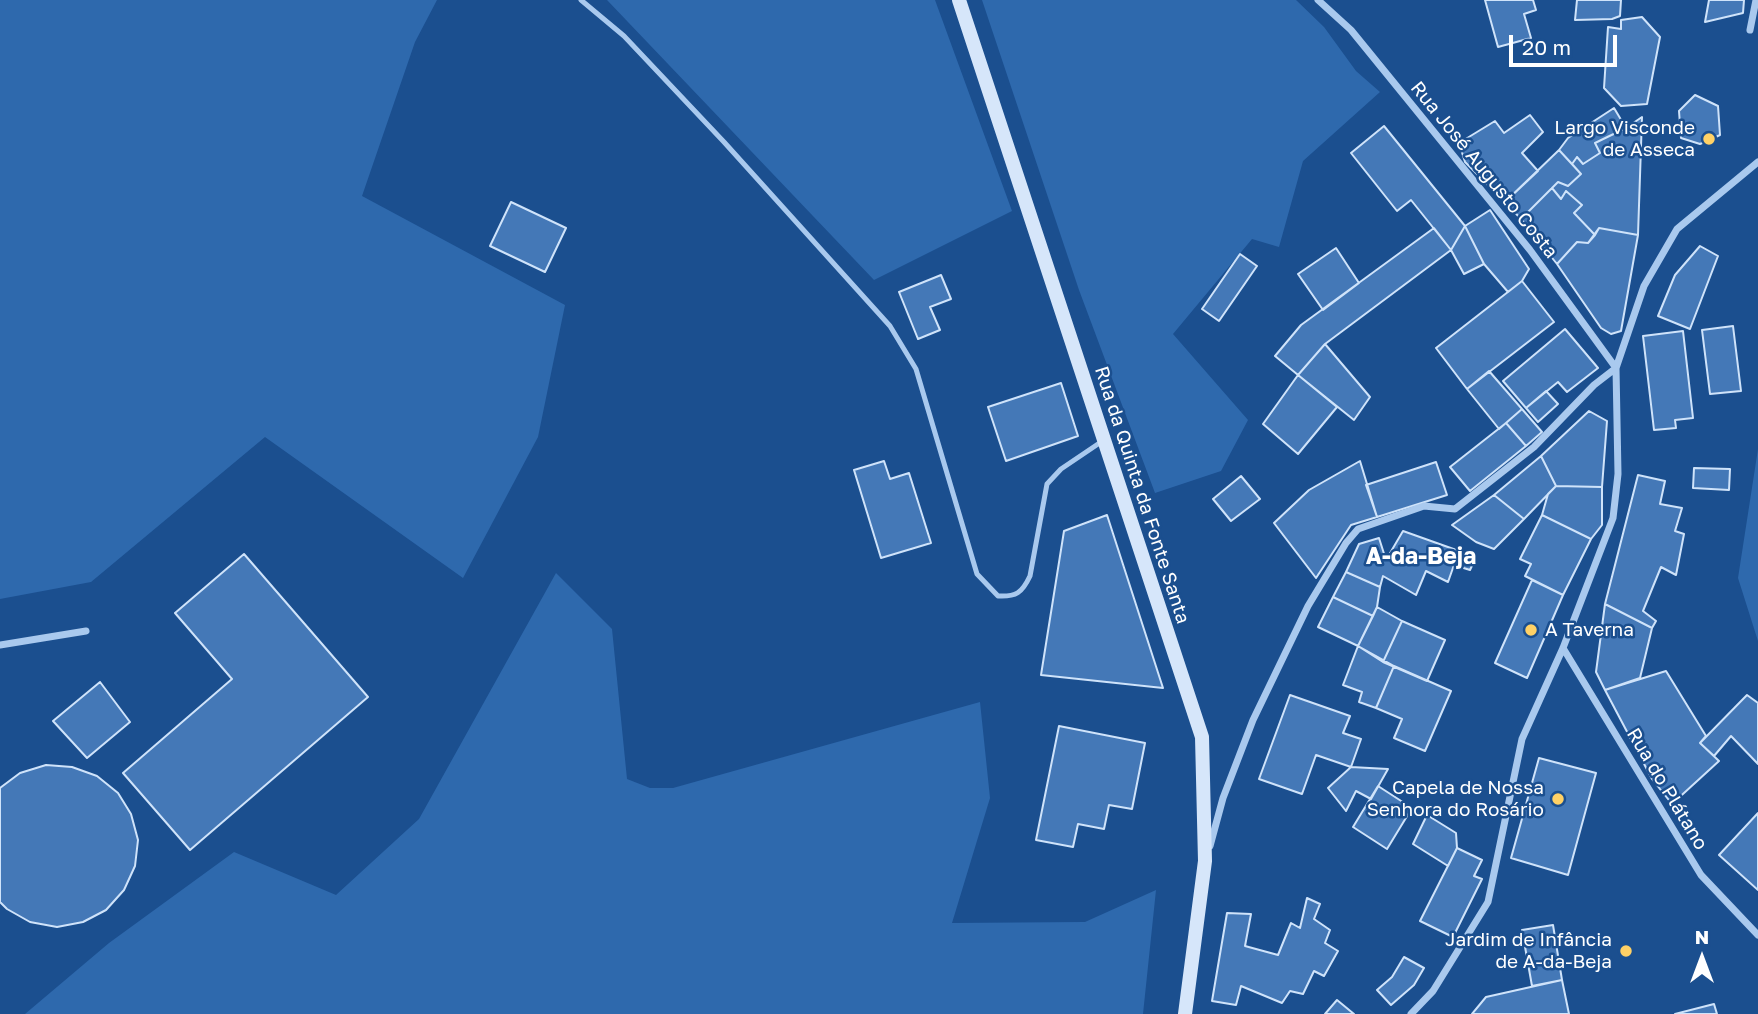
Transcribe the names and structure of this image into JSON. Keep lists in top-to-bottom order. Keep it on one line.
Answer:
{"streets":{"street":["Rua José Augusto Costa","Rua da Quinta da Fonte Santa","Rua do Plátano"]},"districts":["A-da-Beja"],"places":["Largo Visconde de Asseca","A Taverna","Capela de Nossa Senhora do Rosário","Jardim de Infância de A-da-Beja"],"scale_bar":"20 m","north":"top"}
